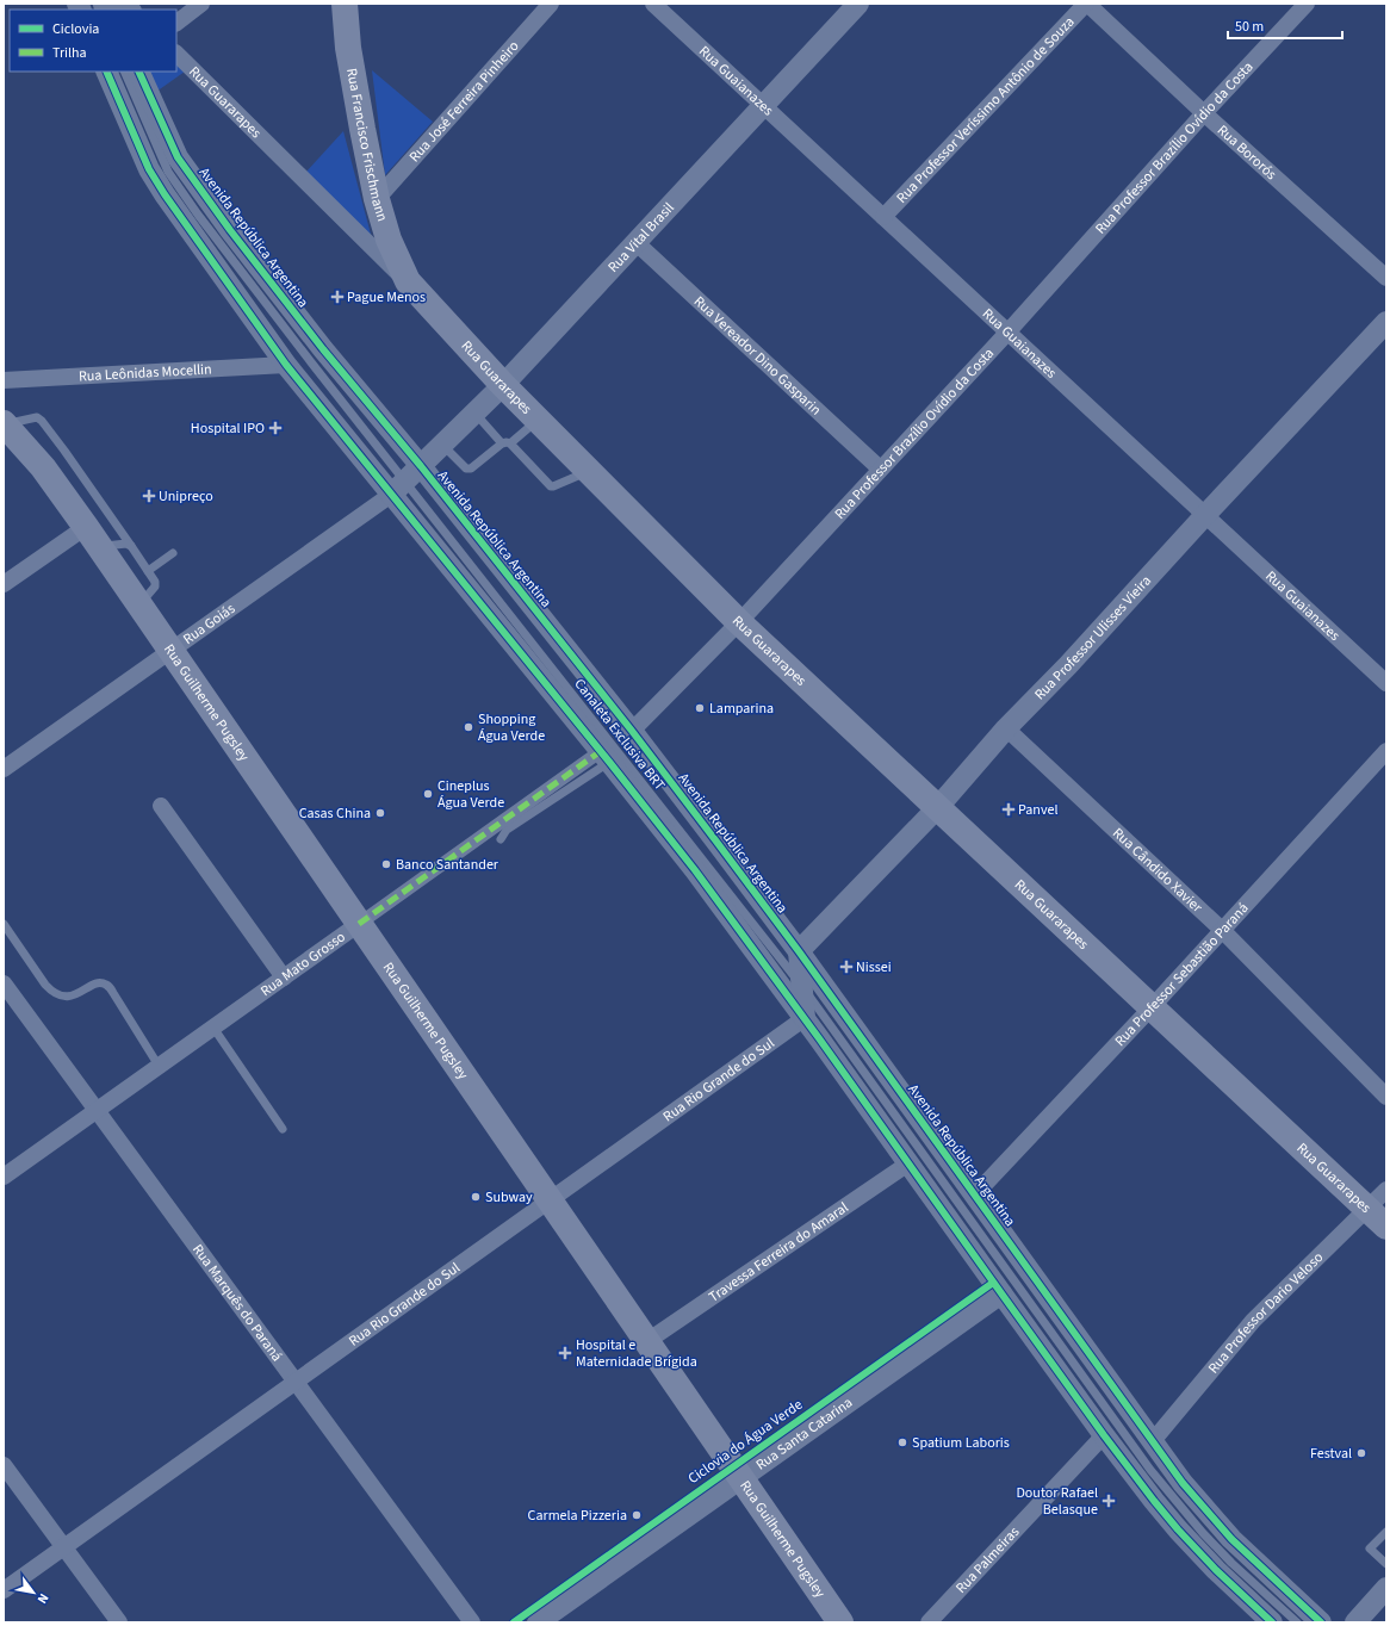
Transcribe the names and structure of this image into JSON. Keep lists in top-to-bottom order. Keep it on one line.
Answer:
{"streets":{"main road":["Rua Guararapes","Rua Francisco Frischmann","Rua Guilherme Pugsley"],"street":["Rua Guaianazes","Rua José Ferreira Pinheiro","Rua Professor Veríssimo Antônio de Souza","Rua Professor Brazílio Ovídio da Costa","Rua Bororós","Avenida República Argentina","Rua Vital Brasil","Rua Vereador Dino Gasparin","Rua Leônidas Mocellin","Rua Goiás","Rua Professor Ulisses Vieira","Rua Cândido Xavier","Rua Mato Grosso","Rua Professor Sebastião Paraná","Rua Rio Grande do Sul","Travessa Ferreira do Amaral","Rua Marquês do Paraná","Rua Professor Dario Veloso","Rua Santa Catarina","Rua Palmeiras"],"lane":["Canaleta Exclusiva BRT"],"cycle path":["Ciclovia do Água Verde"]},"crossings":[["Rua Guaianazes","Rua Professor Veríssimo Antônio de Souza"],["Rua Guaianazes","Rua Professor Brazílio Ovídio da Costa"],["Rua Guaianazes","Rua Vital Brasil"],["Rua Guaianazes","Rua Professor Ulisses Vieira"],["Rua José Ferreira Pinheiro","Rua Francisco Frischmann"],["Rua Guararapes","Rua Francisco Frischmann"],["Rua Guararapes","Rua Professor Brazílio Ovídio da Costa"],["Rua Guararapes","Rua Vital Brasil"],["Rua Guararapes","Rua Professor Ulisses Vieira"],["Rua Guararapes","Rua Professor Sebastião Paraná"],["Rua Guararapes","Rua Professor Dario Veloso"],["Rua Professor Veríssimo Antônio de Souza","Rua Bororós"],["Rua Professor Brazílio Ovídio da Costa","Rua Bororós"],["Rua Professor Brazílio Ovídio da Costa","Avenida República Argentina"],["Rua Professor Brazílio Ovídio da Costa","Rua Vereador Dino Gasparin"],["Avenida República Argentina","Rua Vital Brasil"],["Avenida República Argentina","Rua Professor Ulisses Vieira"],["Avenida República Argentina","Rua Professor Sebastião Paraná"],["Avenida República Argentina","Rua Professor Dario Veloso"],["Rua Vital Brasil","Rua Vereador Dino Gasparin"],["Rua Vital Brasil","Rua Goiás"],["Rua Vital Brasil","Canaleta Exclusiva BRT"],["Rua Goiás","Rua Guilherme Pugsley"],["Rua Goiás","Canaleta Exclusiva BRT"],["Rua Professor Ulisses Vieira","Rua Cândido Xavier"],["Rua Guilherme Pugsley","Rua Mato Grosso"],["Rua Guilherme Pugsley","Rua Rio Grande do Sul"],["Rua Guilherme Pugsley","Travessa Ferreira do Amaral"],["Rua Guilherme Pugsley","Rua Santa Catarina"],["Rua Cândido Xavier","Rua Professor Sebastião Paraná"],["Rua Mato Grosso","Rua Marquês do Paraná"],["Rua Rio Grande do Sul","Rua Marquês do Paraná"]],"places":{"health":["Pague Menos","Hospital IPO","Unipreço","Panvel","Nissei","Hospital e Maternidade Brígida","Doutor Rafael Belasque"],"other":["Lamparina","Shopping Água Verde","Cineplus Água Verde","Casas China","Banco Santander","Subway","Spatium Laboris","Festval","Carmela Pizzeria"]},"legend":["Ciclovia","Trilha"],"scale_bar":"50 m","north":"bottom right"}
